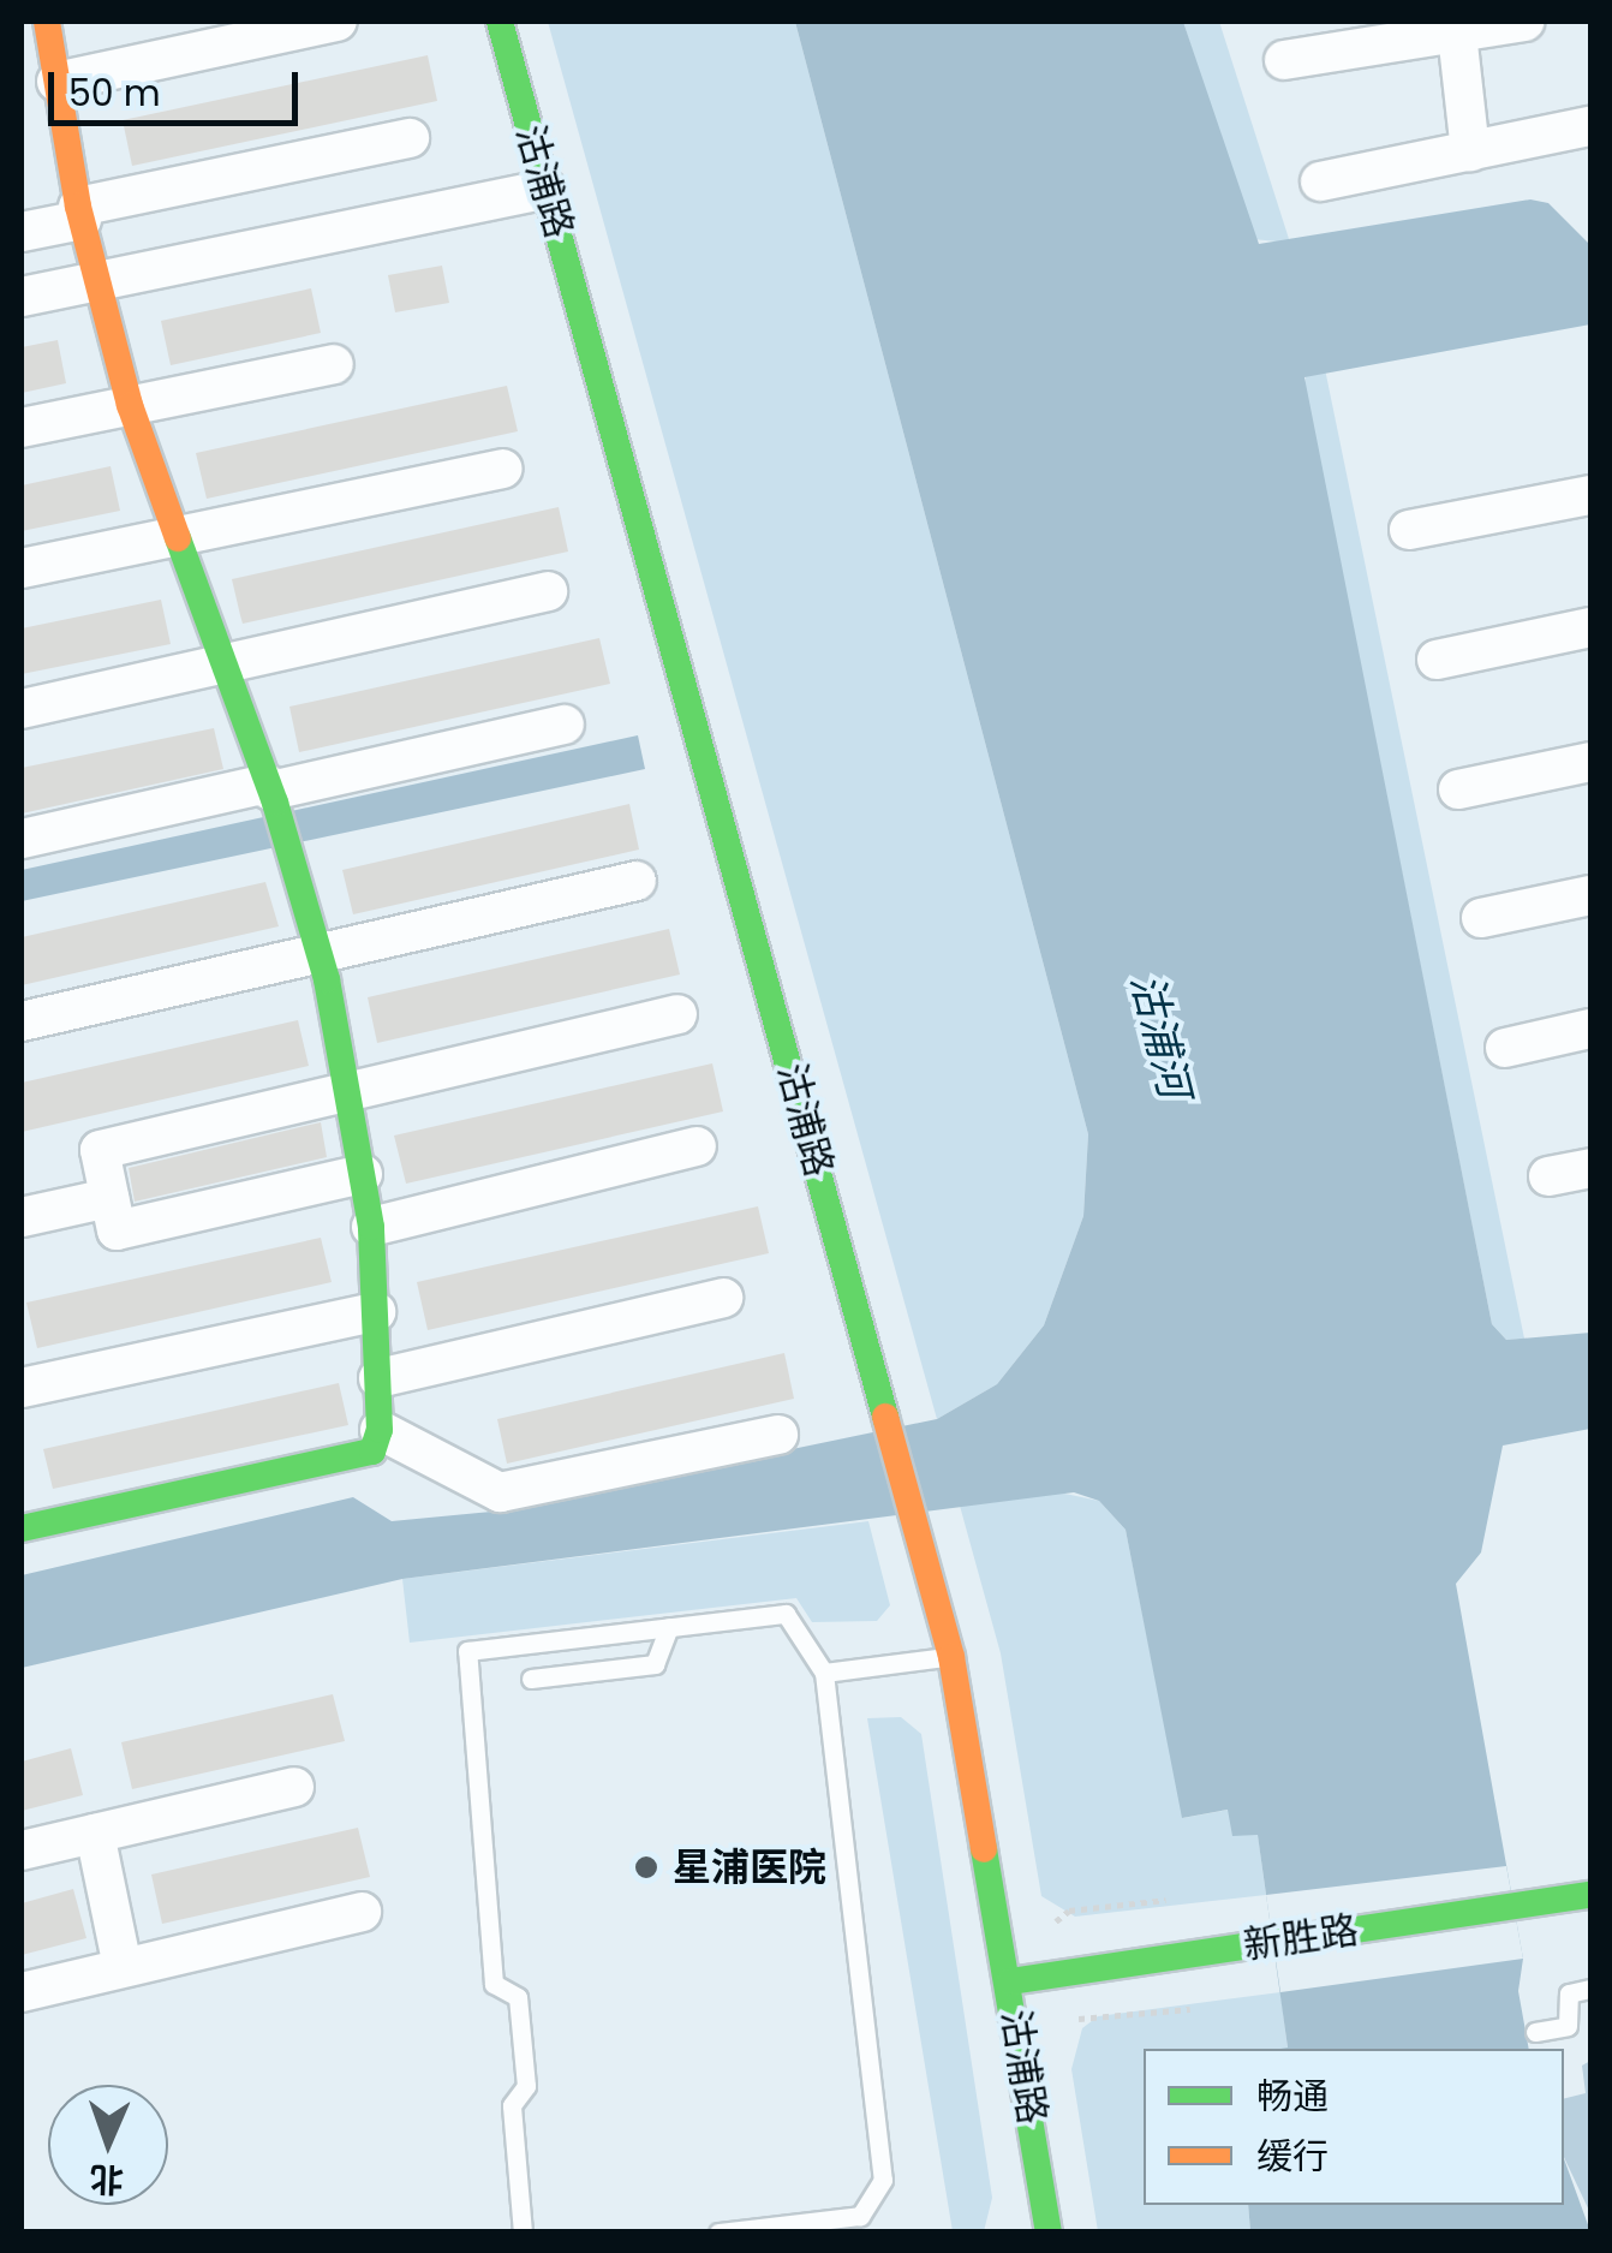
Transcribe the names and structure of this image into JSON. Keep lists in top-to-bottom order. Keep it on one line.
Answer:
{"streets":{"street":["沽浦路","新胜路"]},"crossings":[["沽浦路","新胜路"]],"water":["沽浦河"],"places":["星浦医院"],"legend":["畅通","缓行"],"scale_bar":"50 m","north":"bottom"}
